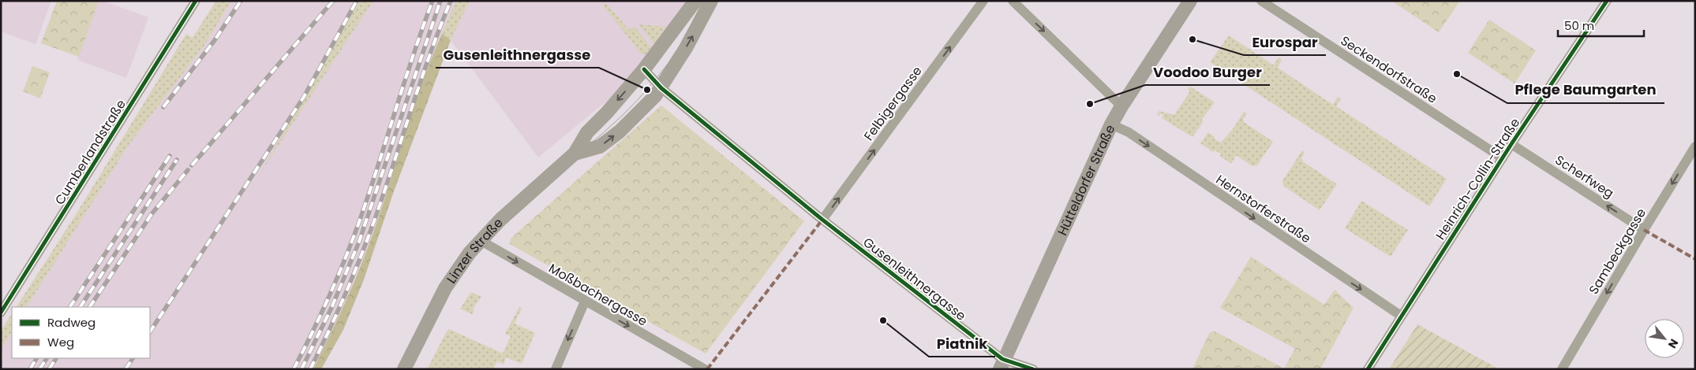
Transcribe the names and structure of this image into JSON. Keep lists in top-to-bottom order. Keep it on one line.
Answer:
{"streets":{"main road":["Hütteldorfer Straße","Linzer Straße"],"street":["Seckendorfstraße","Felbigergasse","Cumberlandstraße","Scherfweg","Heinrich-Collin-Straße","Hernstorferstraße","Sambeckgasse","Gusenleithnergasse","Moßbachergasse"]},"crossings":[["Seckendorfstraße","Heinrich-Collin-Straße"],["Felbigergasse","Gusenleithnergasse"],["Scherfweg","Heinrich-Collin-Straße"],["Scherfweg","Sambeckgasse"],["Heinrich-Collin-Straße","Hernstorferstraße"],["Hütteldorfer Straße","Hernstorferstraße"],["Hütteldorfer Straße","Gusenleithnergasse"],["Linzer Straße","Gusenleithnergasse"],["Linzer Straße","Moßbachergasse"]],"one_way":["Felbigergasse","Scherfweg","Hernstorferstraße","Sambeckgasse","Moßbachergasse"],"places":["Eurospar","Pflege Baumgarten","Gusenleithnergasse","Voodoo Burger","Piatnik"],"legend":["Radweg","Weg"],"scale_bar":"50 m","north":"bottom right"}
